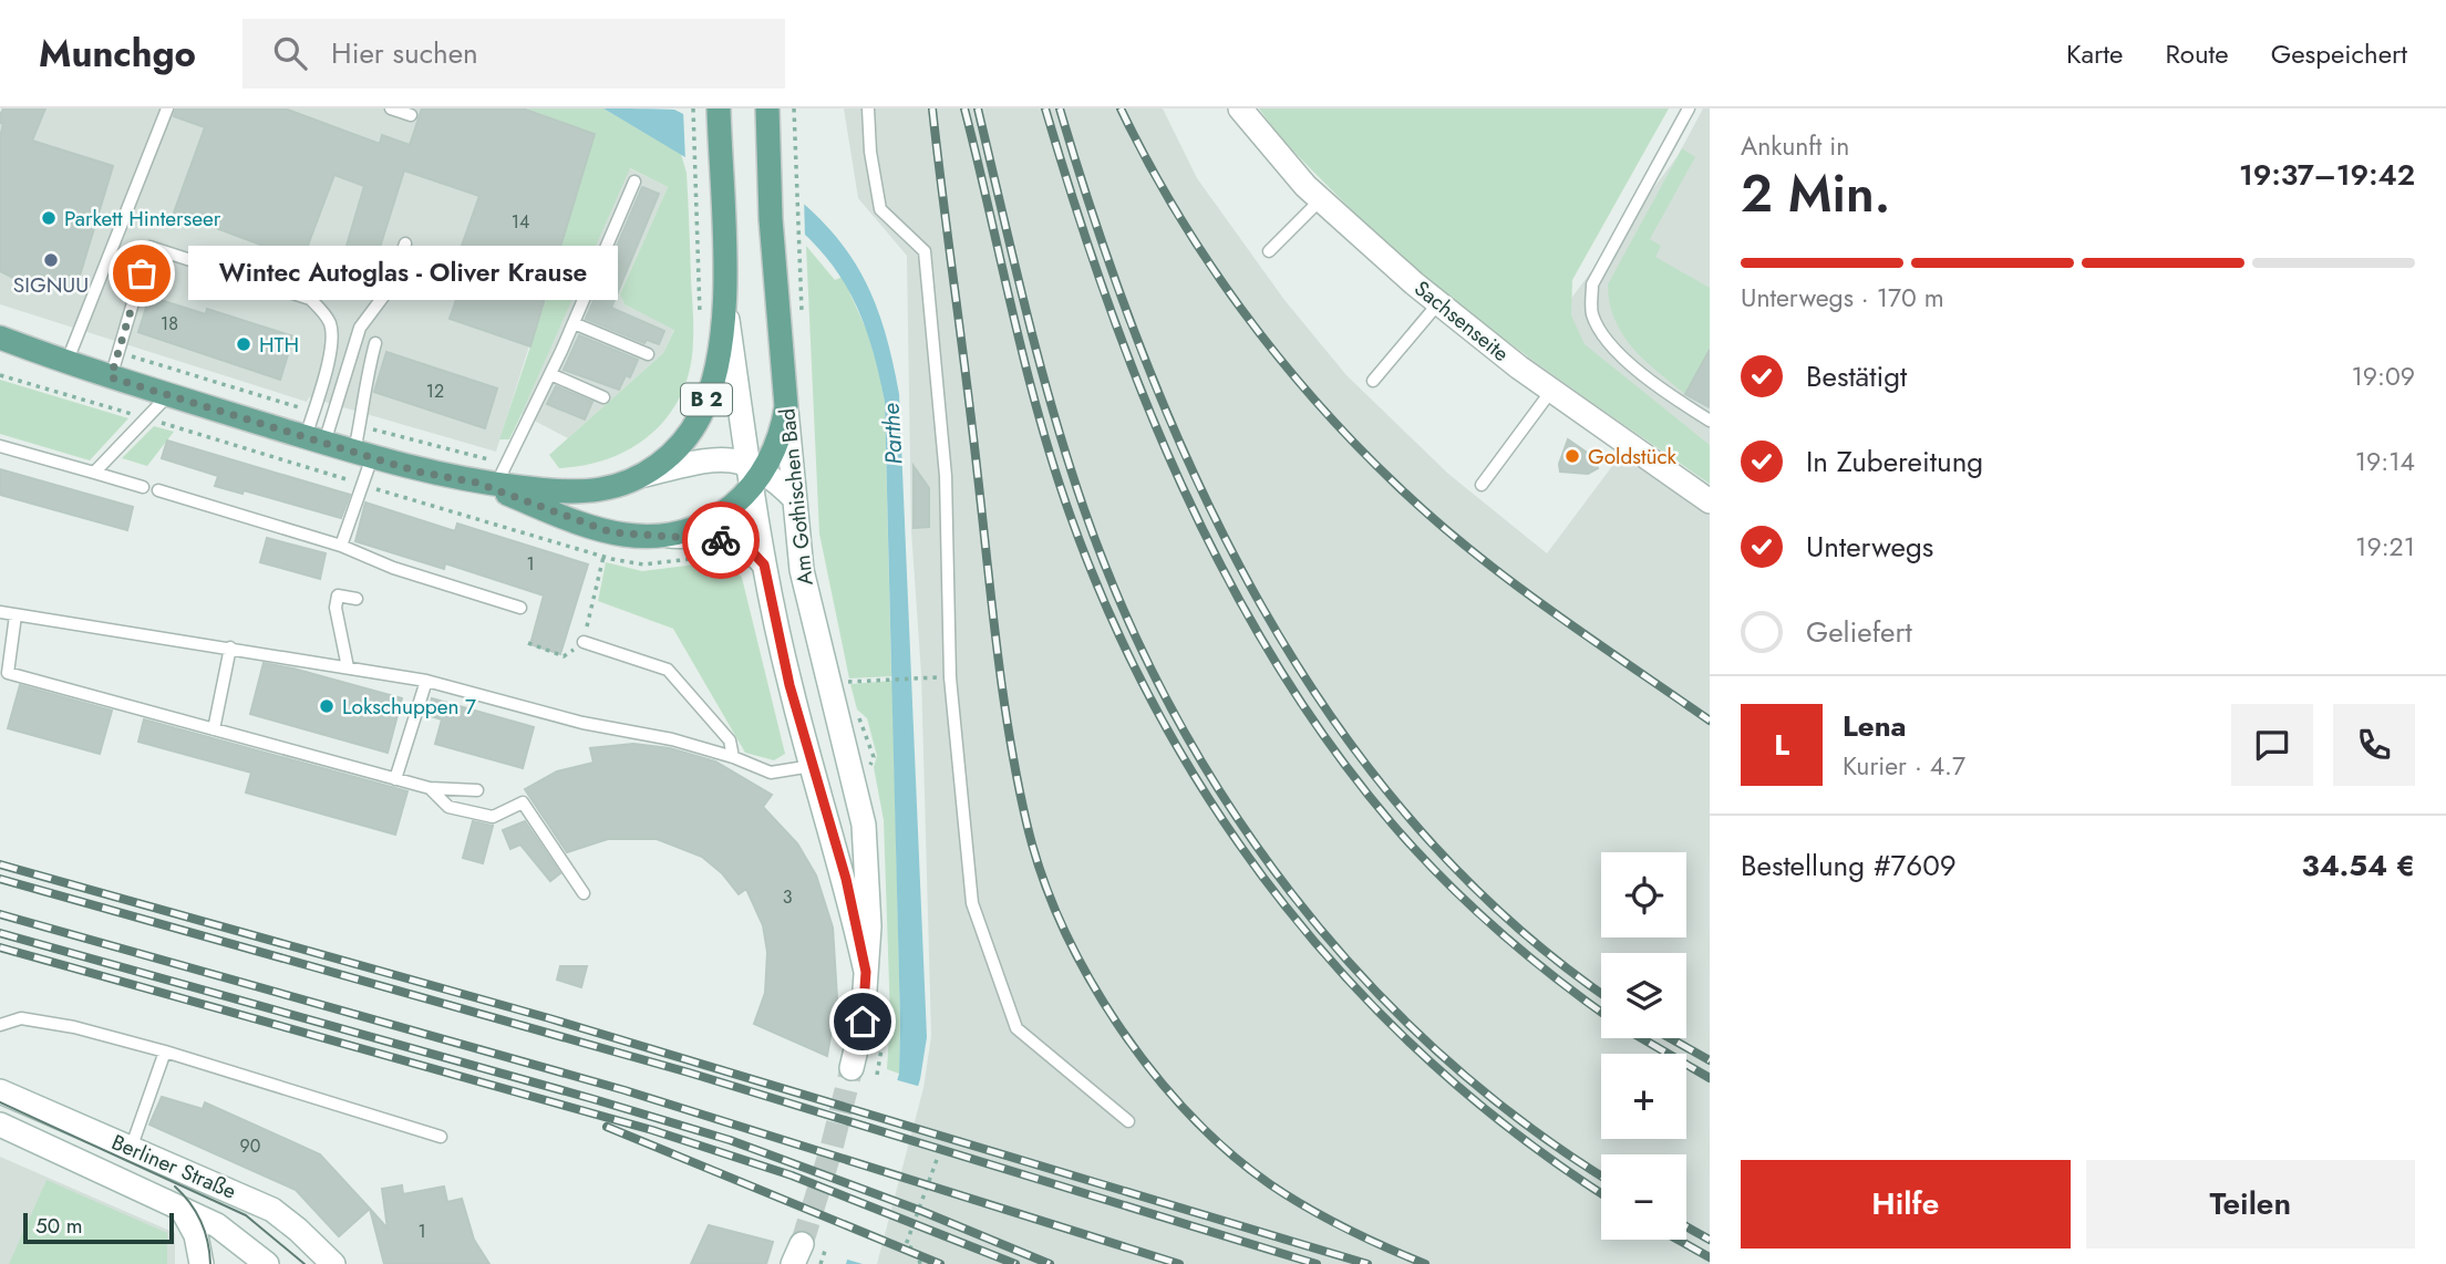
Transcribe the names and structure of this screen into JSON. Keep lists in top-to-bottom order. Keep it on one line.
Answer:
{"streets":{"main road":["Sachsenseite","B 2","Am Gothischen Bad","Berliner Straße"]},"crossings":[["B 2","Am Gothischen Bad"]],"water":["Parthe"],"places":["Parkett Hinterseer","SIGNUU","Wintec Autoglas - Oliver Krause","HTH","Goldstück","Lokschuppen 7"],"house_numbers":["14","18","12","1","3","90","1"],"scale_bar":"50 m","page":{"header":"Munchgo","search":"Hier suchen","nav":["Karte","Route","Gespeichert"],"heading":["2 Min.","Ankunft in","19:37–19:42"],"panel":["Lena","Kurier · 4.7","Bestellung #7609","34.54 €"],"bar":"Unterwegs · 170 m","bubble":"Wintec Autoglas - Oliver Krause","list":[["Bestätigt","19:09"],["In Zubereitung","19:14"],["Unterwegs","19:21"],"Geliefert"],"round":"L","map_buttons":["+","−"],"buttons":["Hilfe","Teilen"],"scale":"50 m"}}
